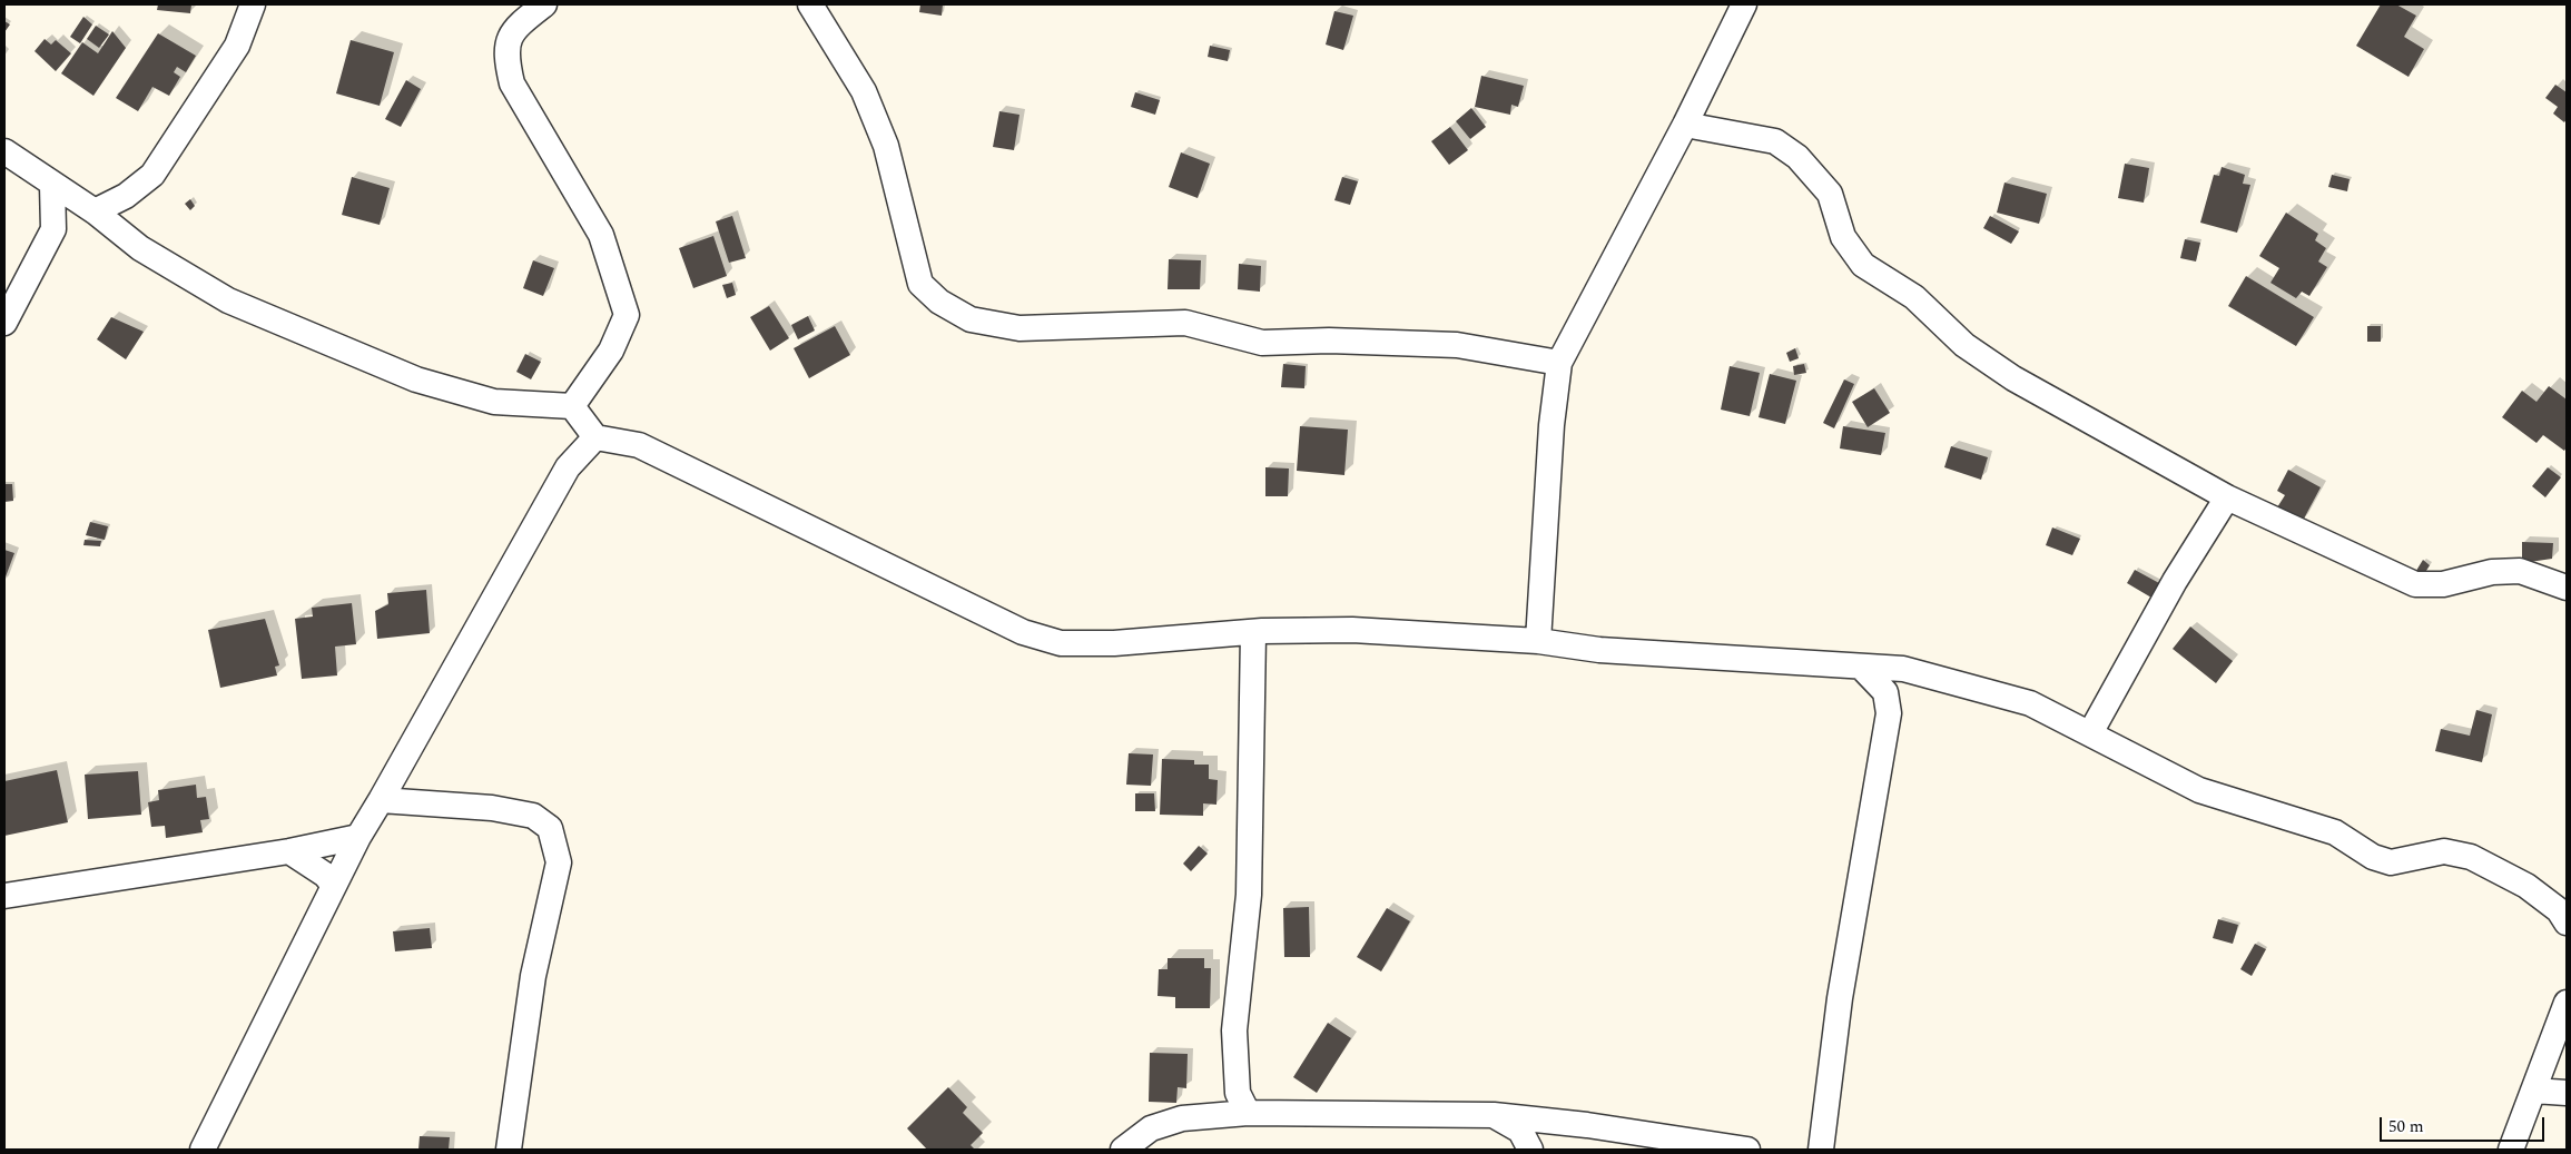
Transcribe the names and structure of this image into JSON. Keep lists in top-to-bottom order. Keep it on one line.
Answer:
{"scale_bar":"50 m"}
